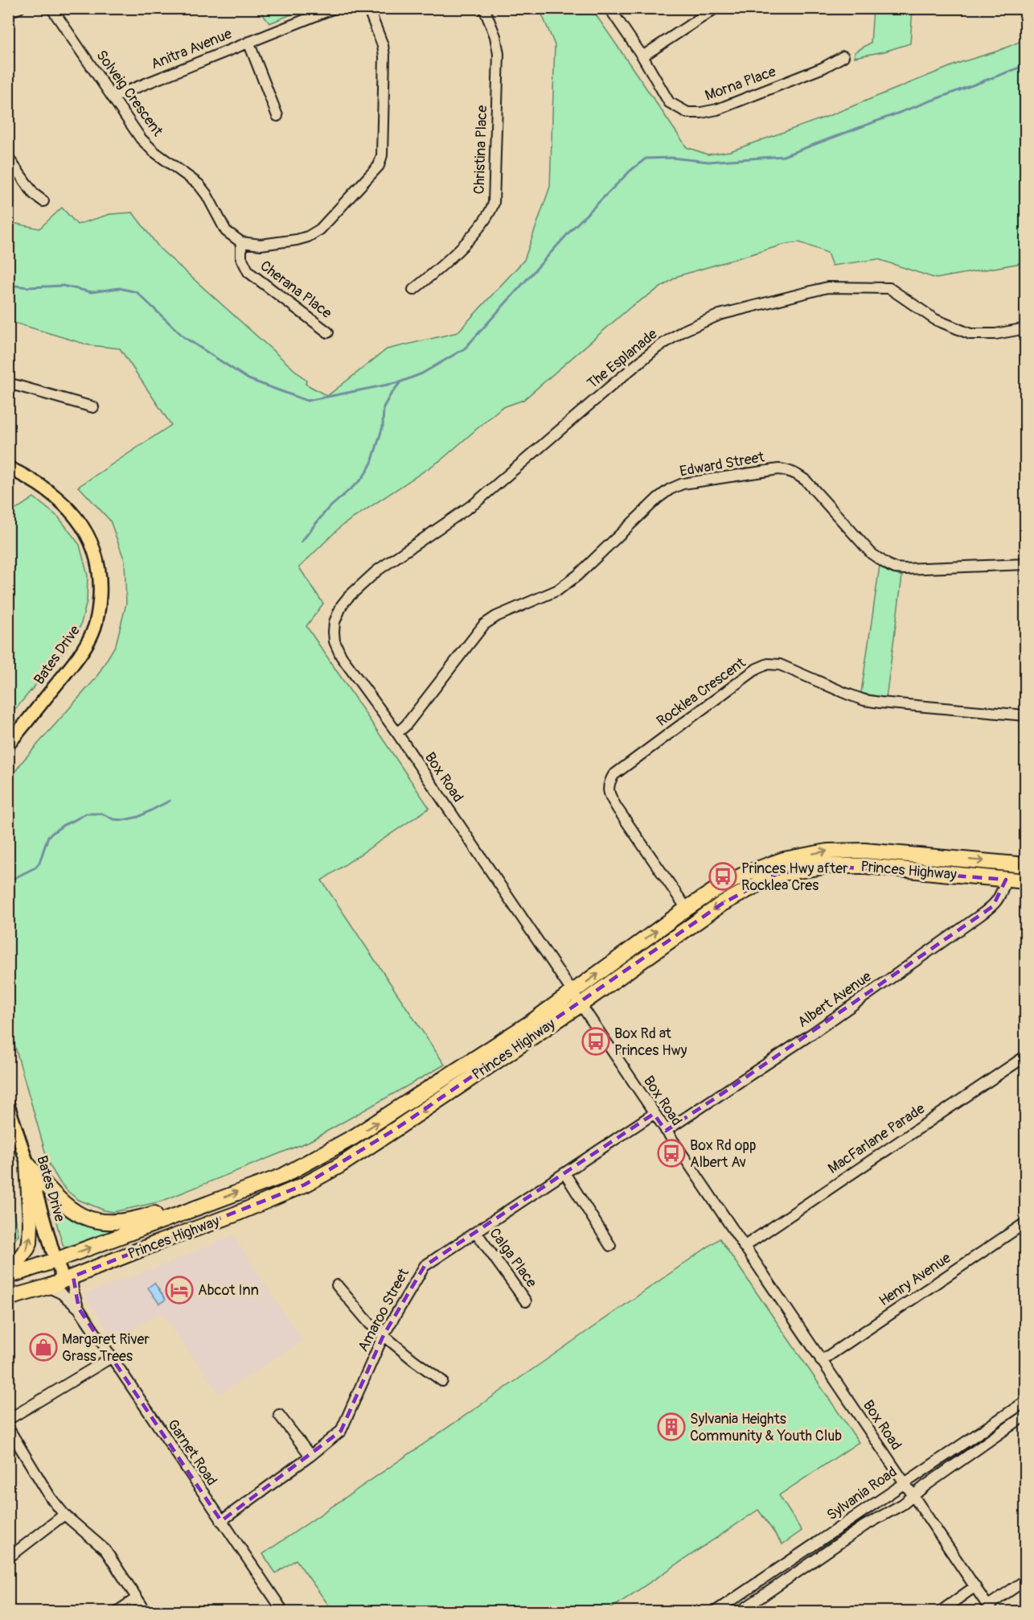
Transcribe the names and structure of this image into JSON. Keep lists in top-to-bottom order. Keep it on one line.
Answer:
{"streets":{"highway":["Princes Highway"],"main road":["Bates Drive"],"street":["Anitra Avenue","Morna Place","Solveig Crescent","Christina Place","Cherana Place","The Esplanade","Edward Street","Rocklea Crescent","Box Road","Albert Avenue","MacFarlane Parade","Calga Place","Henry Avenue","Amaroo Street","Garnet Road","Sylvania Road"]},"crossings":[["Anitra Avenue","Solveig Crescent"],["Solveig Crescent","Cherana Place"],["The Esplanade","Box Road"],["Edward Street","Box Road"],["Bates Drive","Princes Highway"],["Bates Drive","Garnet Road"],["Rocklea Crescent","Princes Highway"],["Box Road","Princes Highway"],["Box Road","Albert Avenue"],["Box Road","MacFarlane Parade"],["Box Road","Henry Avenue"],["Box Road","Amaroo Street"],["Box Road","Sylvania Road"],["Princes Highway","Albert Avenue"],["Princes Highway","Garnet Road"],["Calga Place","Amaroo Street"],["Amaroo Street","Garnet Road"]],"places":{"bus stop":["Princes Hwy after Rocklea Cres","Box Rd at Princes Hwy","Box Rd opp Albert Av"],"hotel":["Abcot Inn"],"shop":["Margaret River Grass Trees"],"building":["Sylvania Heights Community & Youth Club"]}}
